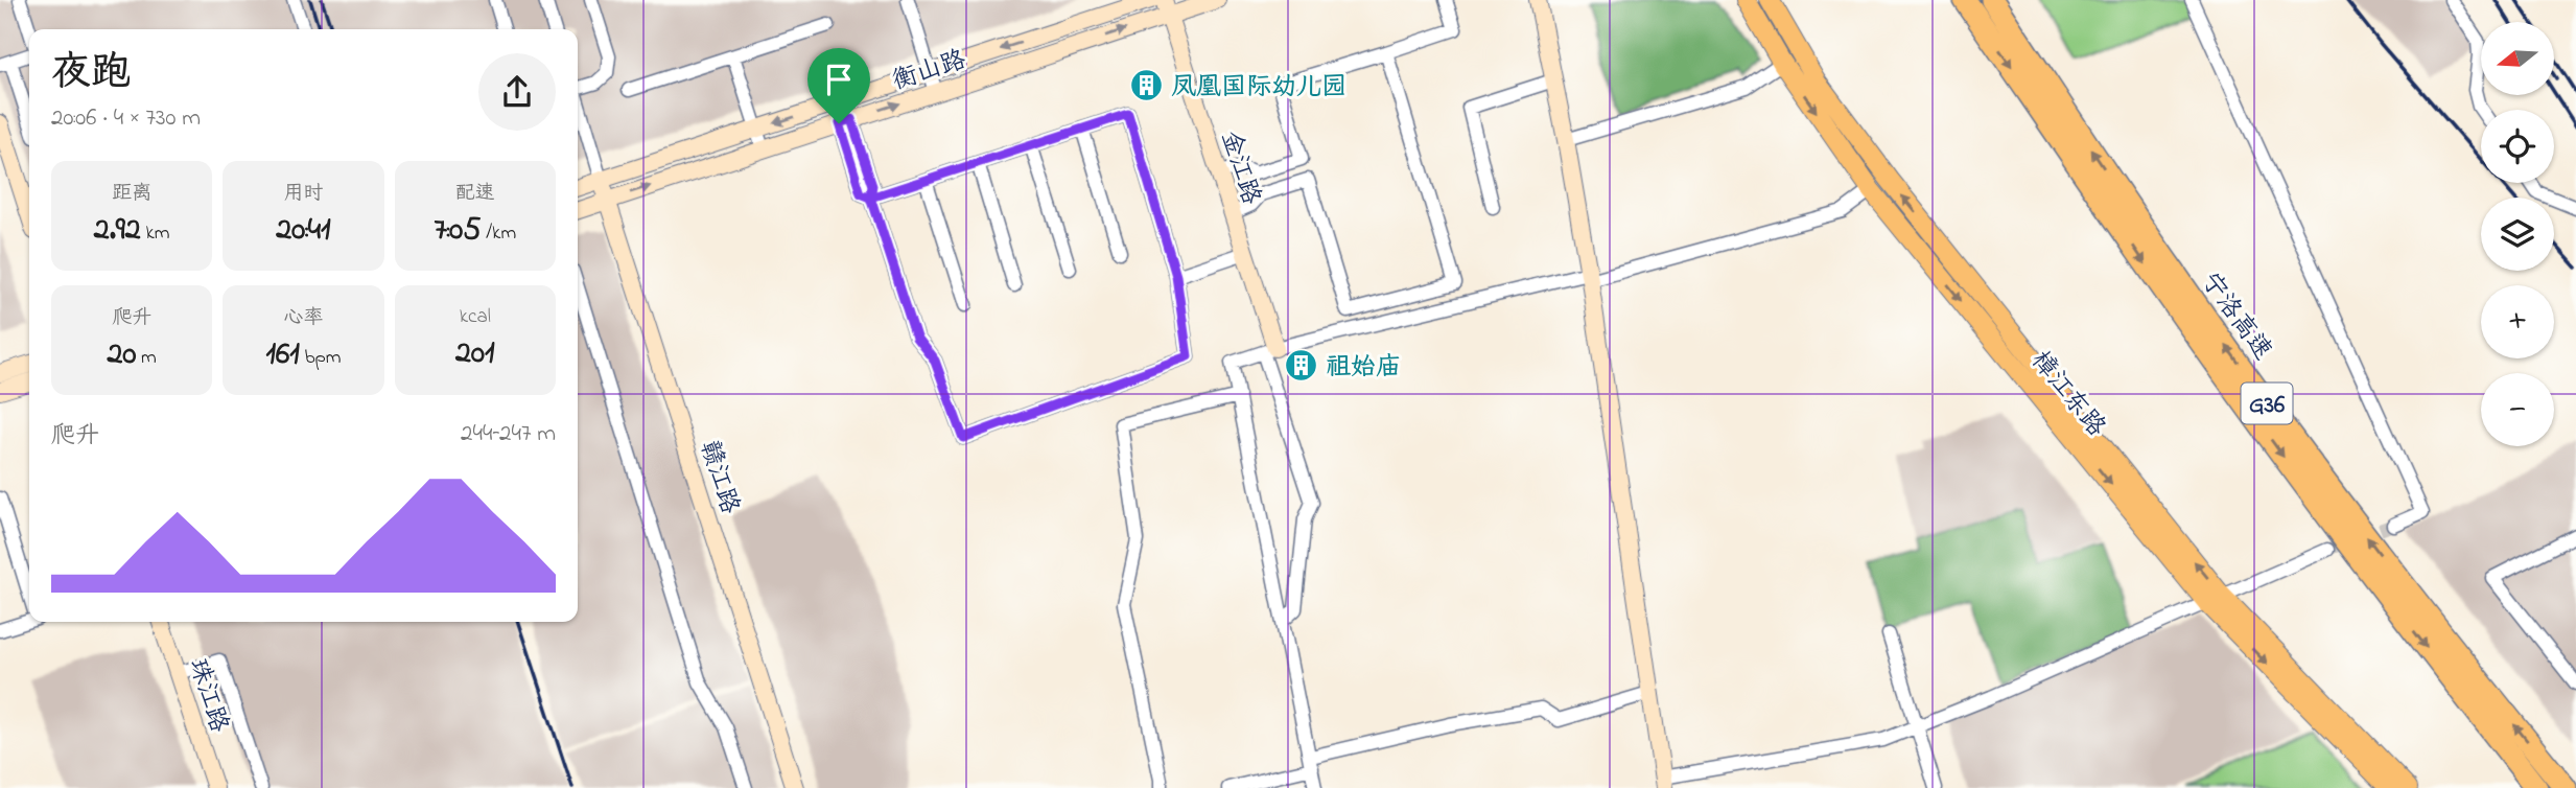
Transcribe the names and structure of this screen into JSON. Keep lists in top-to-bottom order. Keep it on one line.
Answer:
{"streets":{"highway":["宁洛高速","G36"],"main road":["樟江东路"],"street":["衡山路","金江路","赣江路","珠江路"]},"crossings":[["衡山路","金江路"],["衡山路","赣江路"]],"places":{"building":["凤凰国际幼儿园","祖始庙"]},"north":"left","page":{"map_buttons":["+","−"],"heading":["夜跑","20:06 · 4 × 730 m"],"stats":[["距离","2.92 km"],["用时","20:41"],["配速","7:05 /km"],["爬升","20 m"],["心率","161 bpm"],["kcal","201"]],"chart":["爬升","244–247 m"]}}
